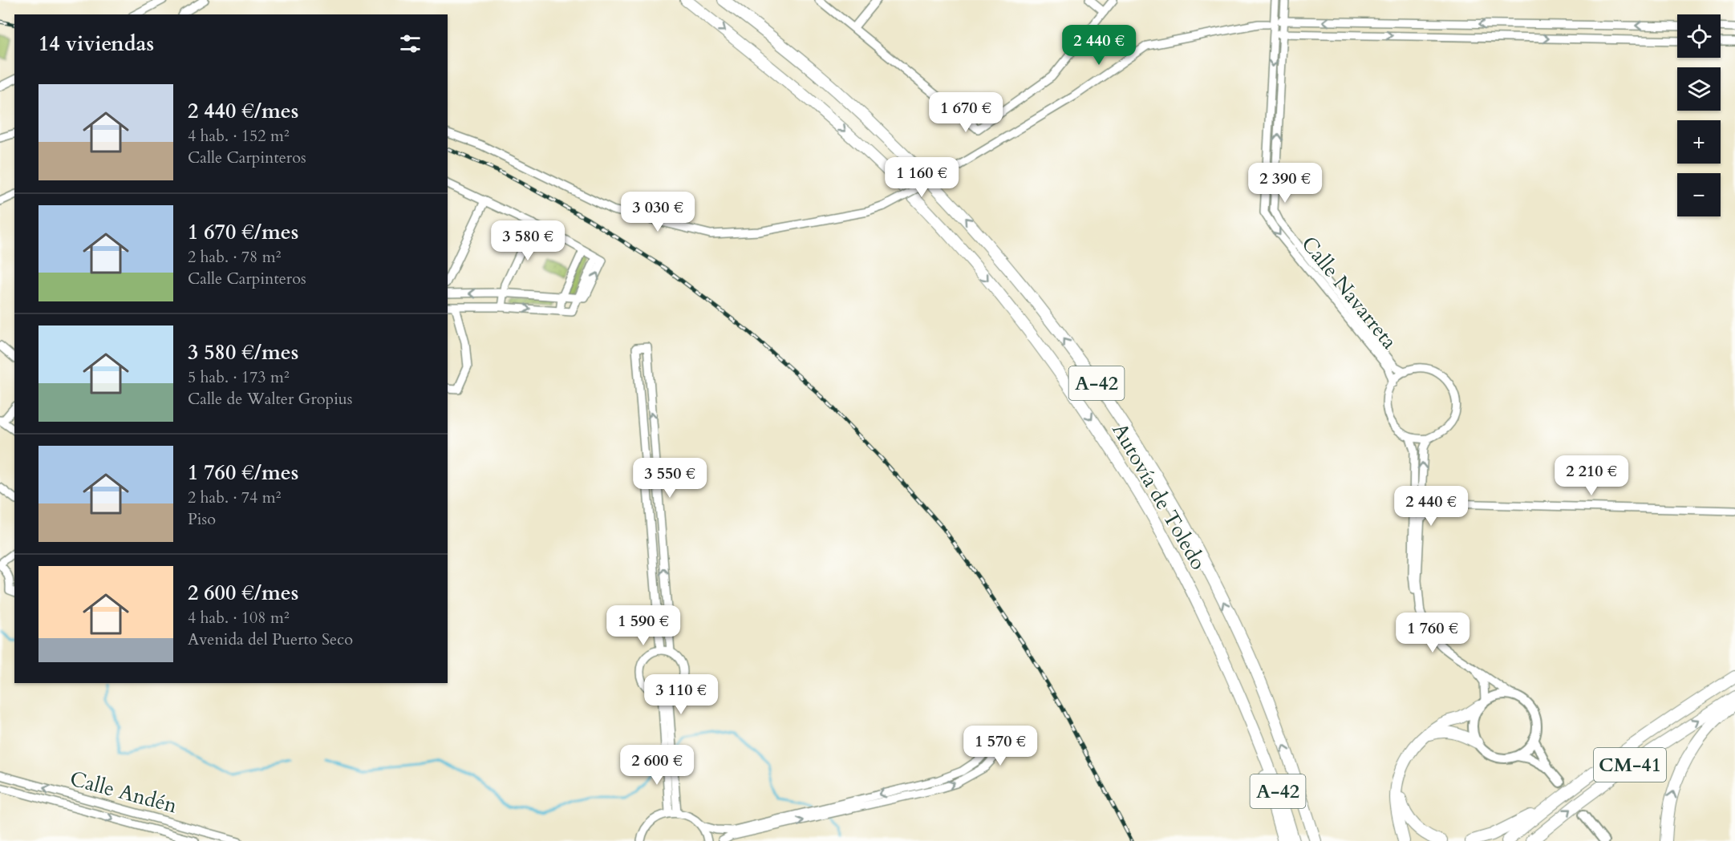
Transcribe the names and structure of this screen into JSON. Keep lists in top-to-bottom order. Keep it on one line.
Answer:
{"streets":{"highway":["A-42","Autovía de Toledo","CM-41"],"street":["Calle Navarreta","Calle Andén"]},"page":{"map_buttons":["+","−"],"heading":"14 viviendas","price":["2 440 €","1 670 €","1 160 €","2 390 €","3 030 €","3 580 €","2 210 €","3 550 €","2 440 €","1 590 €","1 760 €","3 110 €","1 570 €","2 600 €"],"list":[{"name":"2 440 €/mes","note":"4 hab. · 152 m² · Calle Carpinteros"},{"name":"1 670 €/mes","note":"2 hab. · 78 m² · Calle Carpinteros"},{"name":"3 580 €/mes","note":"5 hab. · 173 m² · Calle de Walter Gropius"},{"name":"1 760 €/mes","note":"2 hab. · 74 m² · Piso"},{"name":"2 600 €/mes","note":"4 hab. · 108 m² · Avenida del Puerto Seco"}]}}
